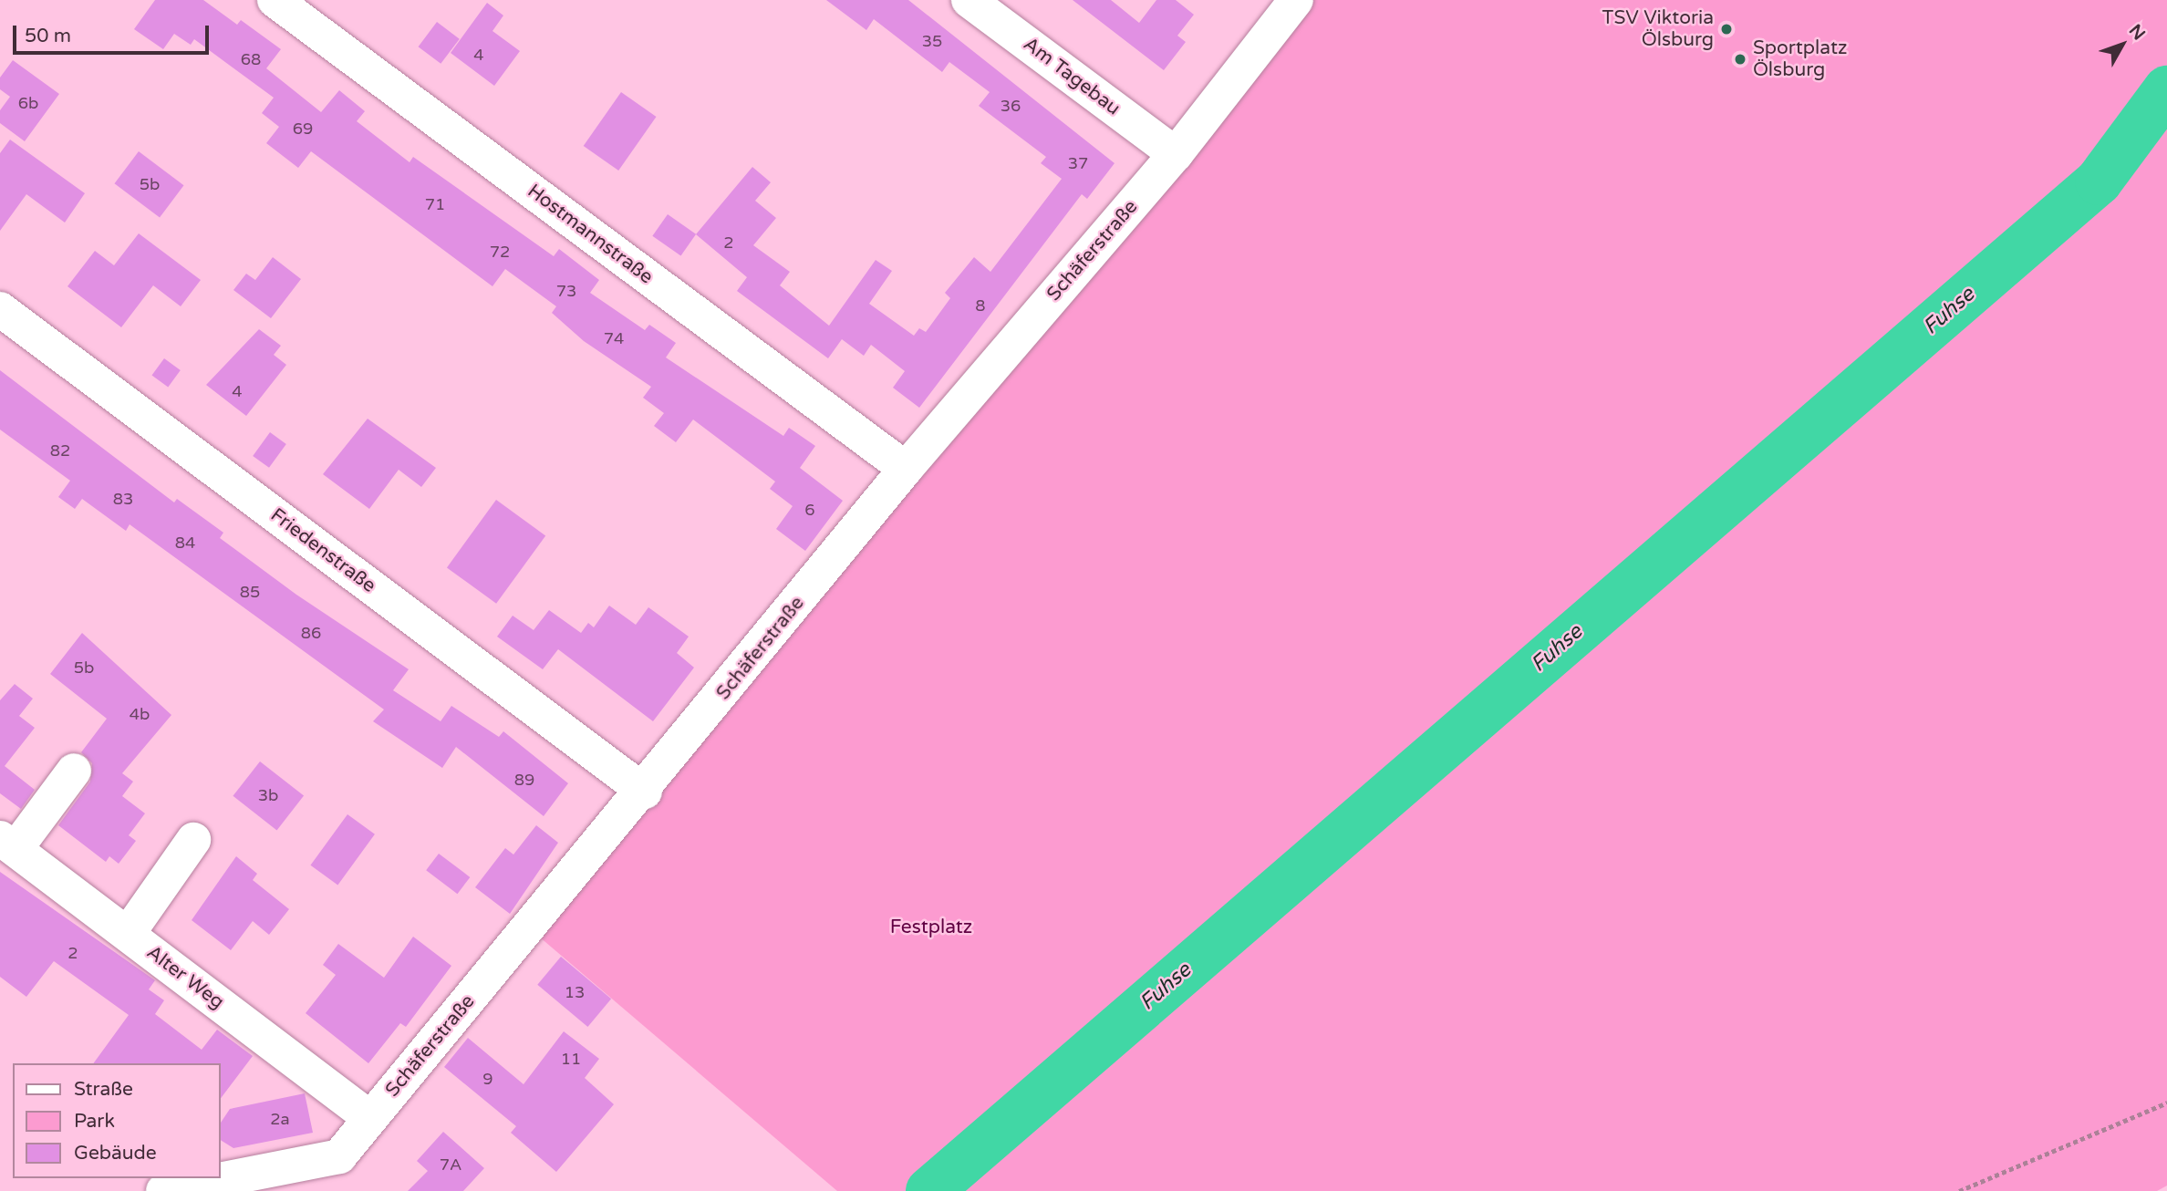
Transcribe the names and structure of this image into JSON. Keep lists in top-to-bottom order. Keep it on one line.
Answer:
{"streets":{"street":["Am Tagebau","Hostmannstraße","Schäferstraße","Friedenstraße","Alter Weg"]},"crossings":[["Am Tagebau","Schäferstraße"],["Hostmannstraße","Schäferstraße"],["Schäferstraße","Friedenstraße"],["Schäferstraße","Alter Weg"]],"water":["Fuhse"],"parks":["Festplatz"],"places":["TSV Viktoria Ölsburg","Sportplatz Ölsburg"],"house_numbers":["35","4","68","6b","36","69","37","5b","71","2","72","73","8","74","4","82","83","6","84","85","86","5b","4b","89","3b","2","13","11","9","2a","7A"],"legend":["Straße","Park","Gebäude"],"scale_bar":"50 m","north":"top right"}
